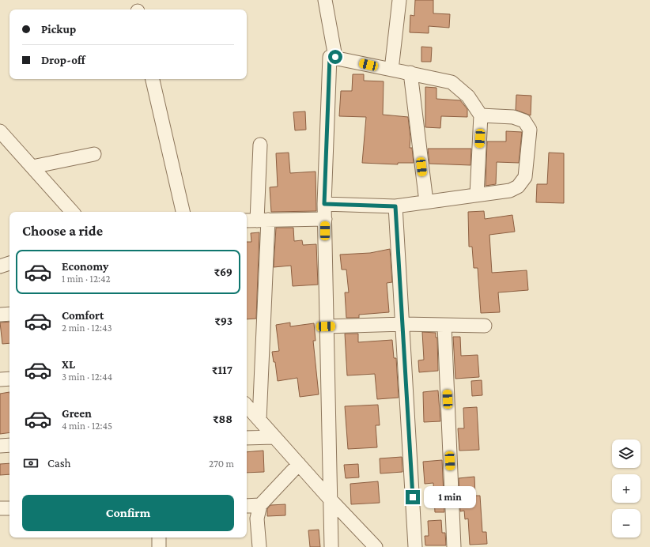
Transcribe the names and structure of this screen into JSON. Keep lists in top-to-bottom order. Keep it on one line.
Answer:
{"page":{"banner":["Pickup","Drop-off"],"heading":"Choose a ride","list":[{"name":"Economy","note":"1 min · 12:42","value":"₹69"},{"name":"Comfort","note":"2 min · 12:43","value":"₹93"},{"name":"XL","note":"3 min · 12:44","value":"₹117"},{"name":"Green","note":"4 min · 12:45","value":"₹88"}],"map_buttons":["+","−"],"pay":["Cash","270 m"],"bubble":"1 min","buttons":"Confirm"}}
